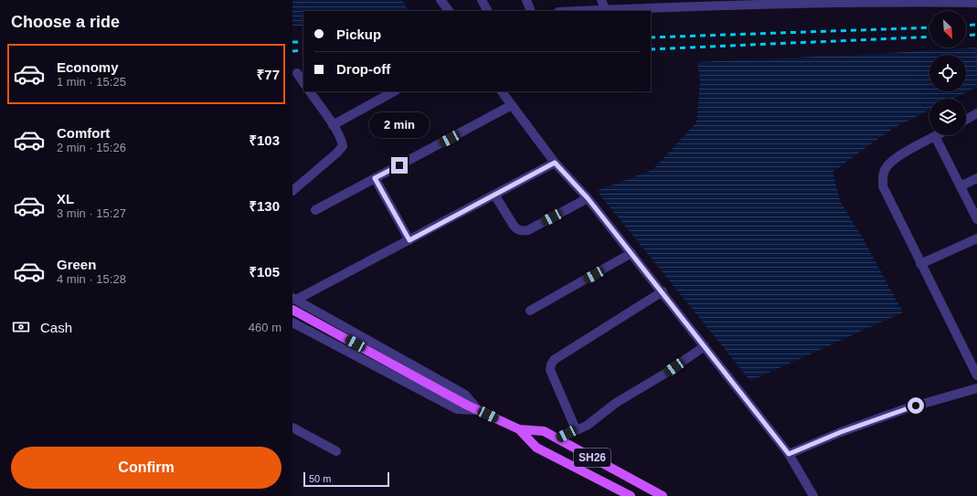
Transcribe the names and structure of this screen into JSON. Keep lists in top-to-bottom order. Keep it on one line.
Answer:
{"streets":{"main road":["SH26"]},"scale_bar":"50 m","north":"bottom right","page":{"heading":"Choose a ride","banner":["Pickup","Drop-off"],"list":[{"name":"Economy","note":"1 min · 15:25","value":"₹77"},{"name":"Comfort","note":"2 min · 15:26","value":"₹103"},{"name":"XL","note":"3 min · 15:27","value":"₹130"},{"name":"Green","note":"4 min · 15:28","value":"₹105"}],"bubble":"2 min","pay":["Cash","460 m"],"buttons":"Confirm","scale":"50 m"}}
